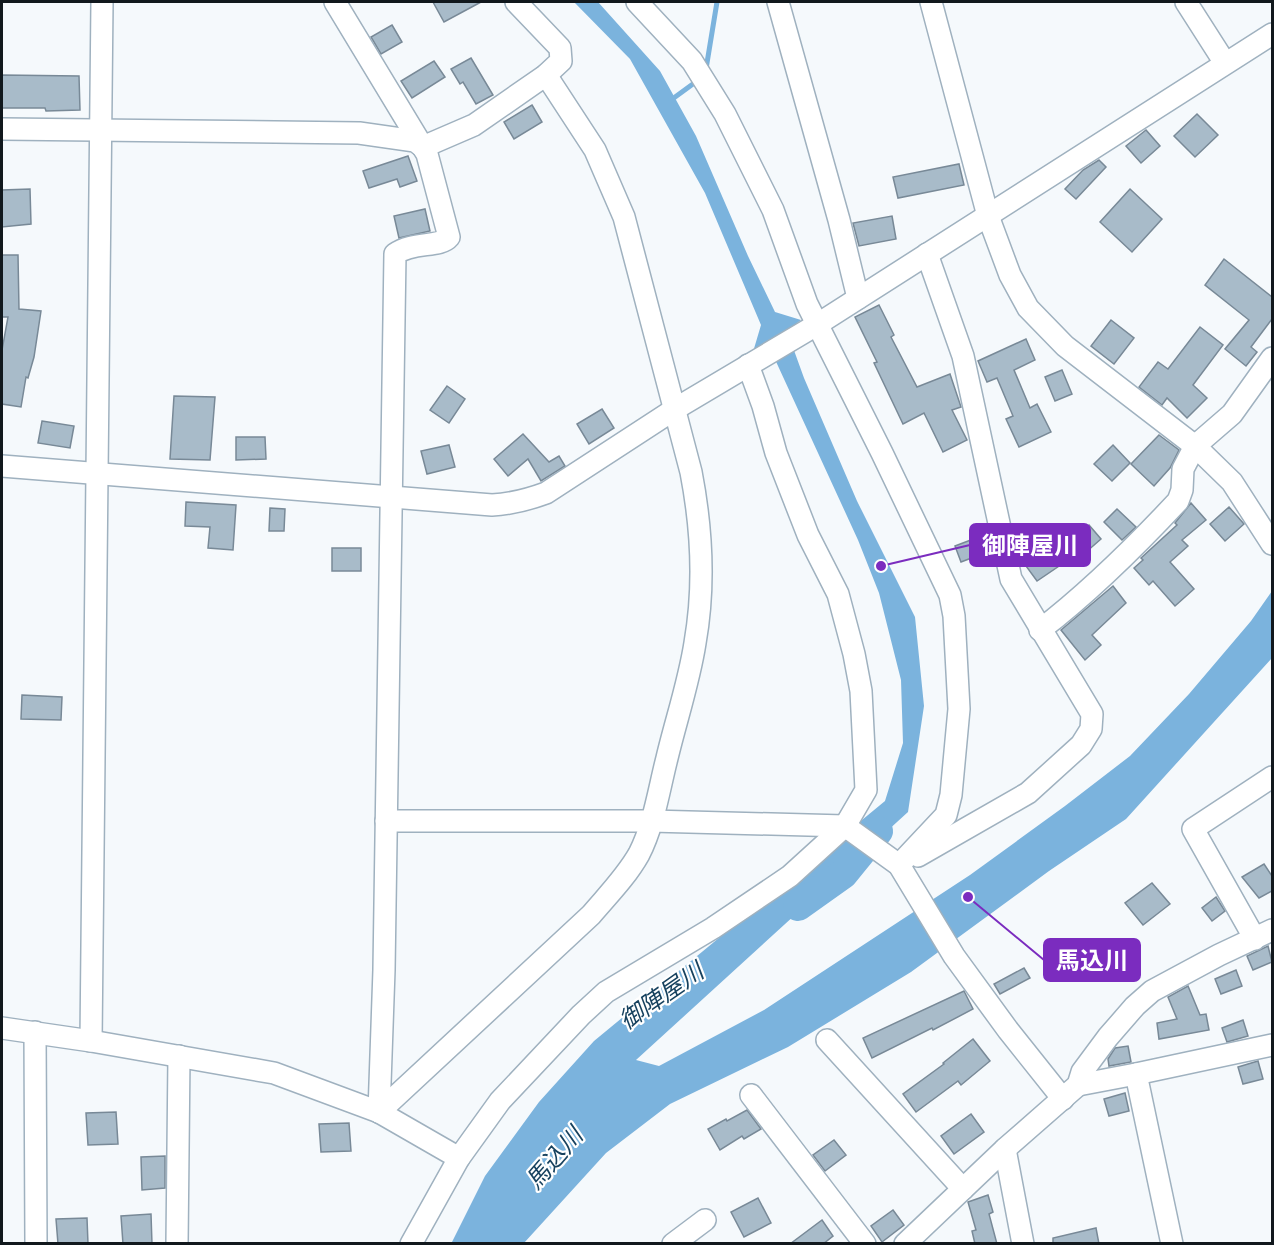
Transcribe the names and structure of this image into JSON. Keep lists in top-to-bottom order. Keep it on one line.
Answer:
{"water":["御陣屋川","馬込川"],"places":["御陣屋川","馬込川"]}
